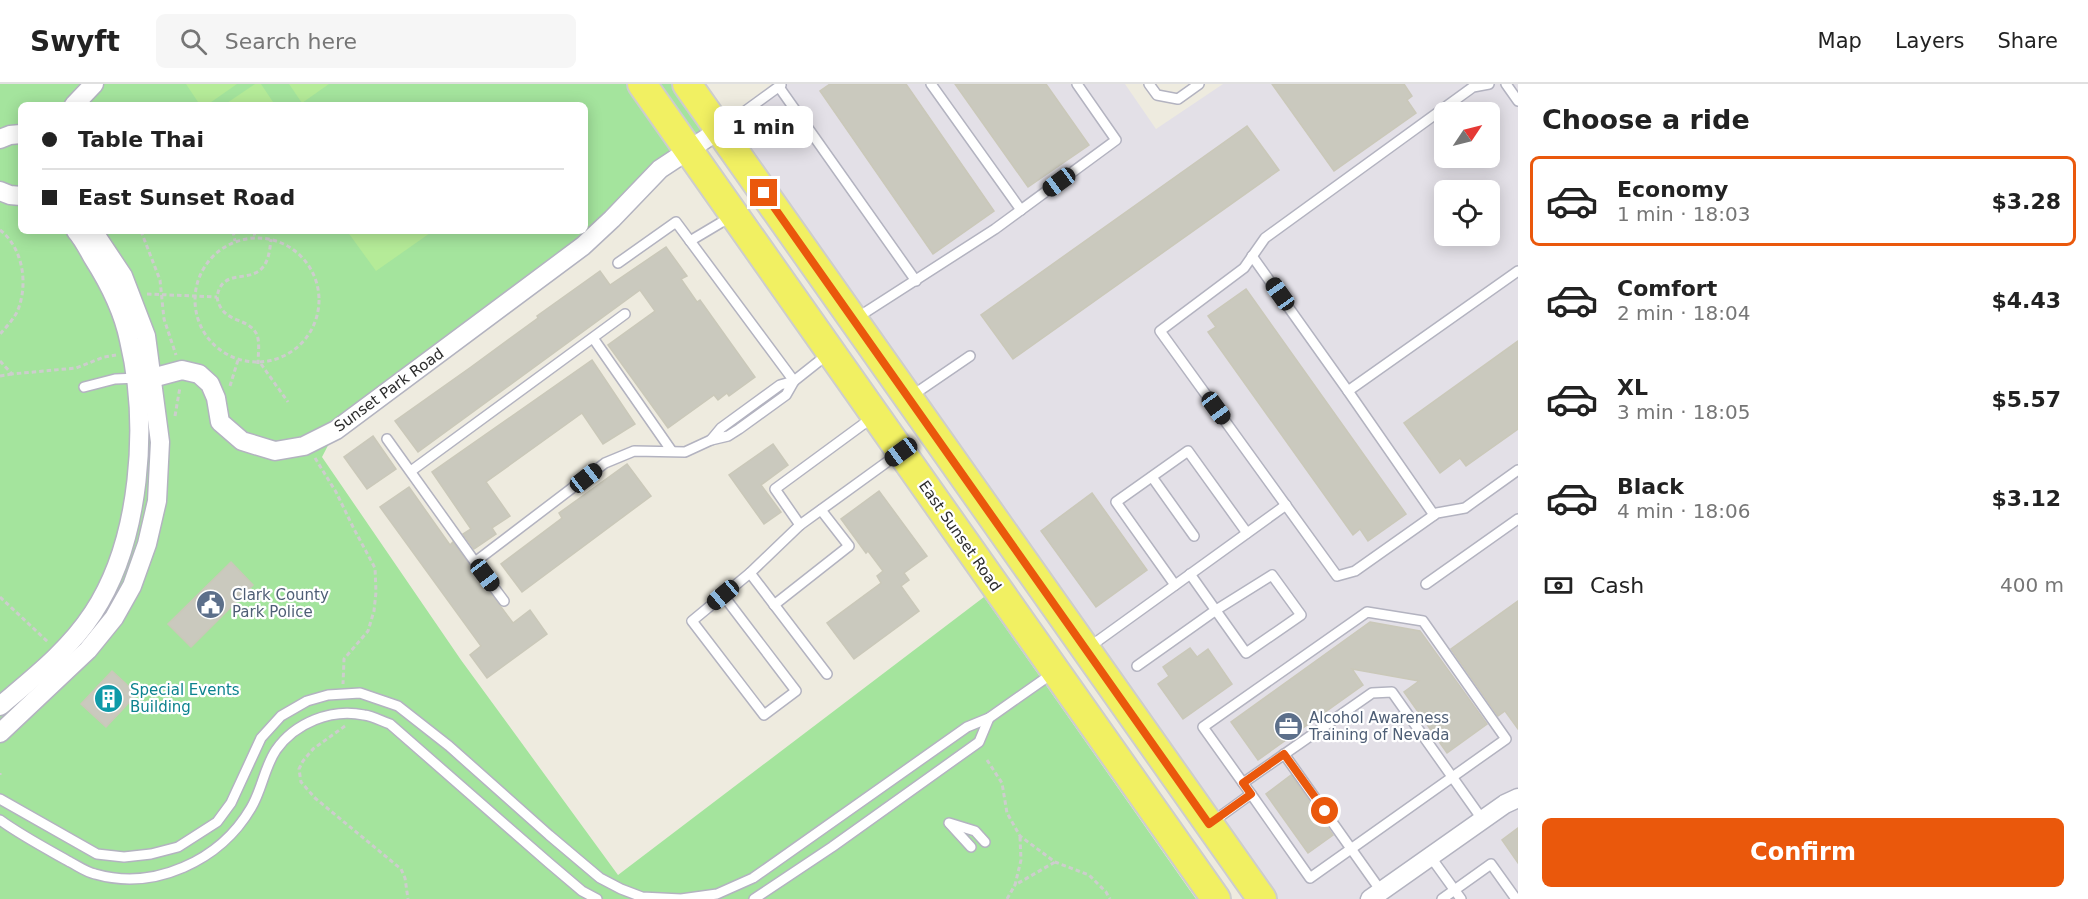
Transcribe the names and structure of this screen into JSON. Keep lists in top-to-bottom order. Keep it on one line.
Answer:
{"streets":{"main road":["East Sunset Road"],"street":["Sunset Park Road"]},"crossings":[["Sunset Park Road","East Sunset Road"]],"places":{"public building":["Clark County Park Police"],"building":["Special Events Building"],"office":["Alcohol Awareness Training of Nevada"]},"north":"top right","page":{"header":"Swyft","search":"Search here","nav":["Map","Layers","Share"],"heading":"Choose a ride","banner":["Table Thai","East Sunset Road"],"bubble":"1 min","list":[{"name":"Economy","note":"1 min · 18:03","value":"$3.28"},{"name":"Comfort","note":"2 min · 18:04","value":"$4.43"},{"name":"XL","note":"3 min · 18:05","value":"$5.57"},{"name":"Black","note":"4 min · 18:06","value":"$3.12"}],"pay":["Cash","400 m"],"buttons":"Confirm"}}
